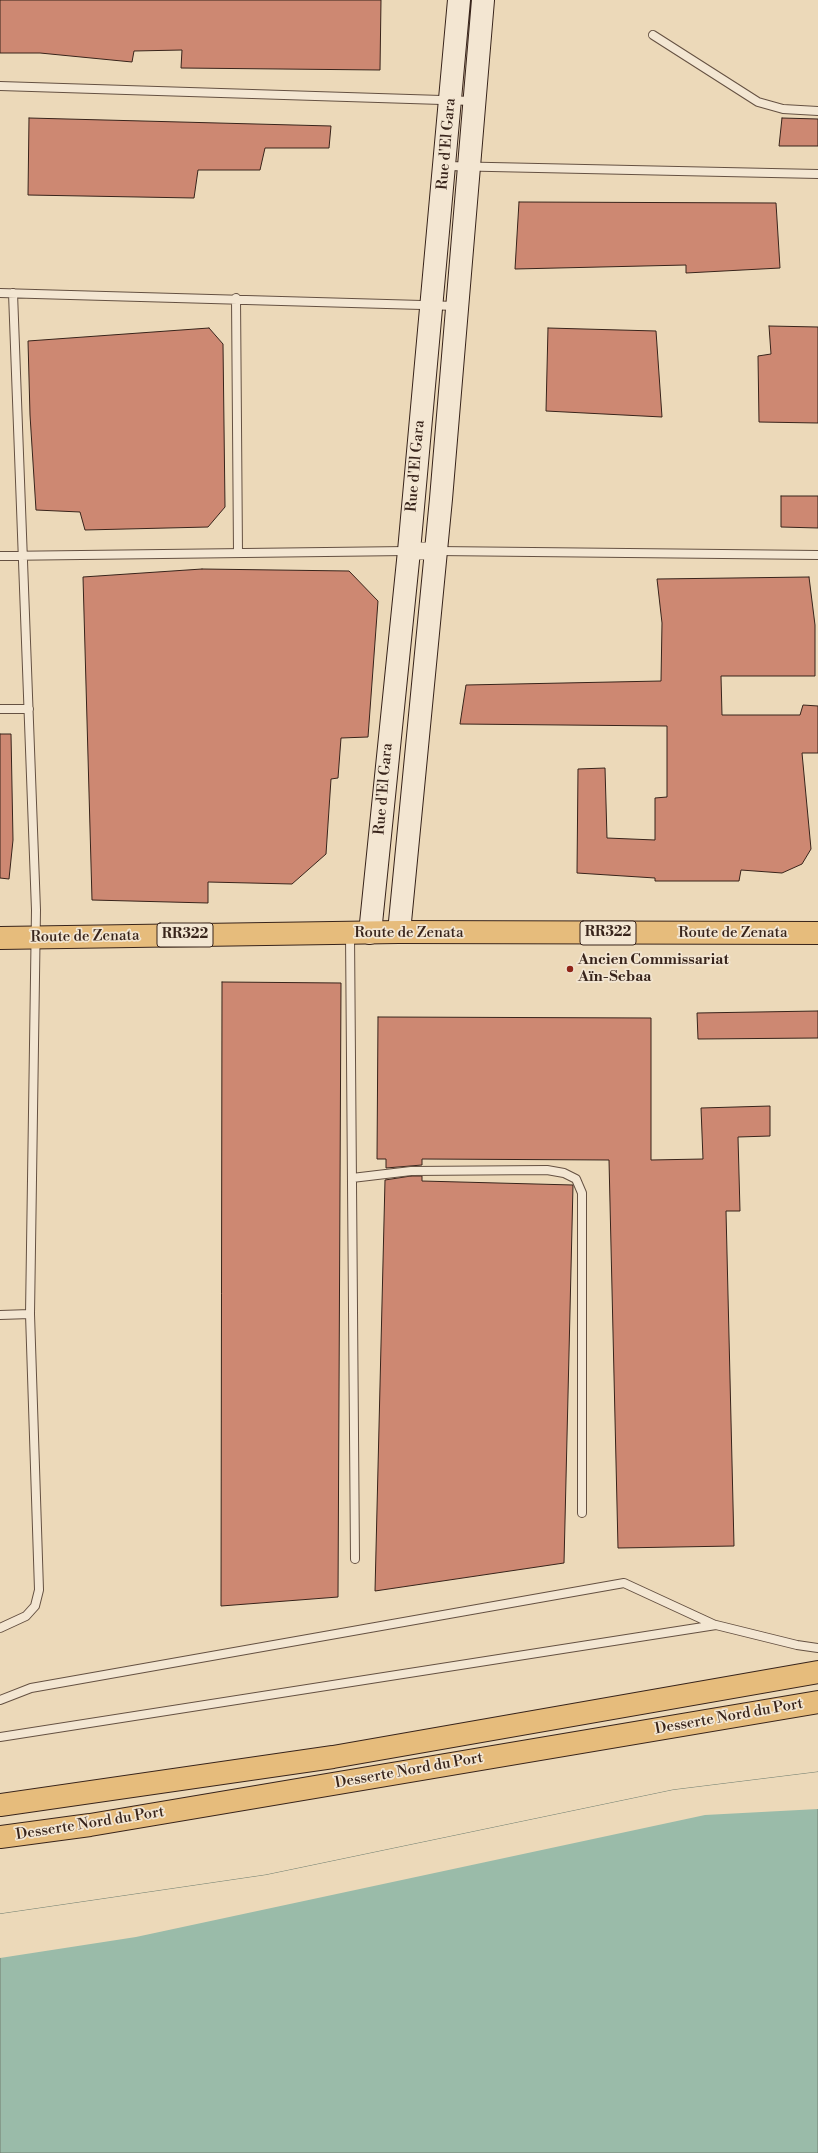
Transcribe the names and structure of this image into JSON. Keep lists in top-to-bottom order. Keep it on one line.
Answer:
{"streets":{"main road":["Route de Zenata","RR322","Desserte Nord du Port"],"street":["Rue d'El Gara"]},"crossings":[["Rue d'El Gara","Route de Zenata"]],"places":["Ancien Commissariat Aïn-Sebaa"]}
